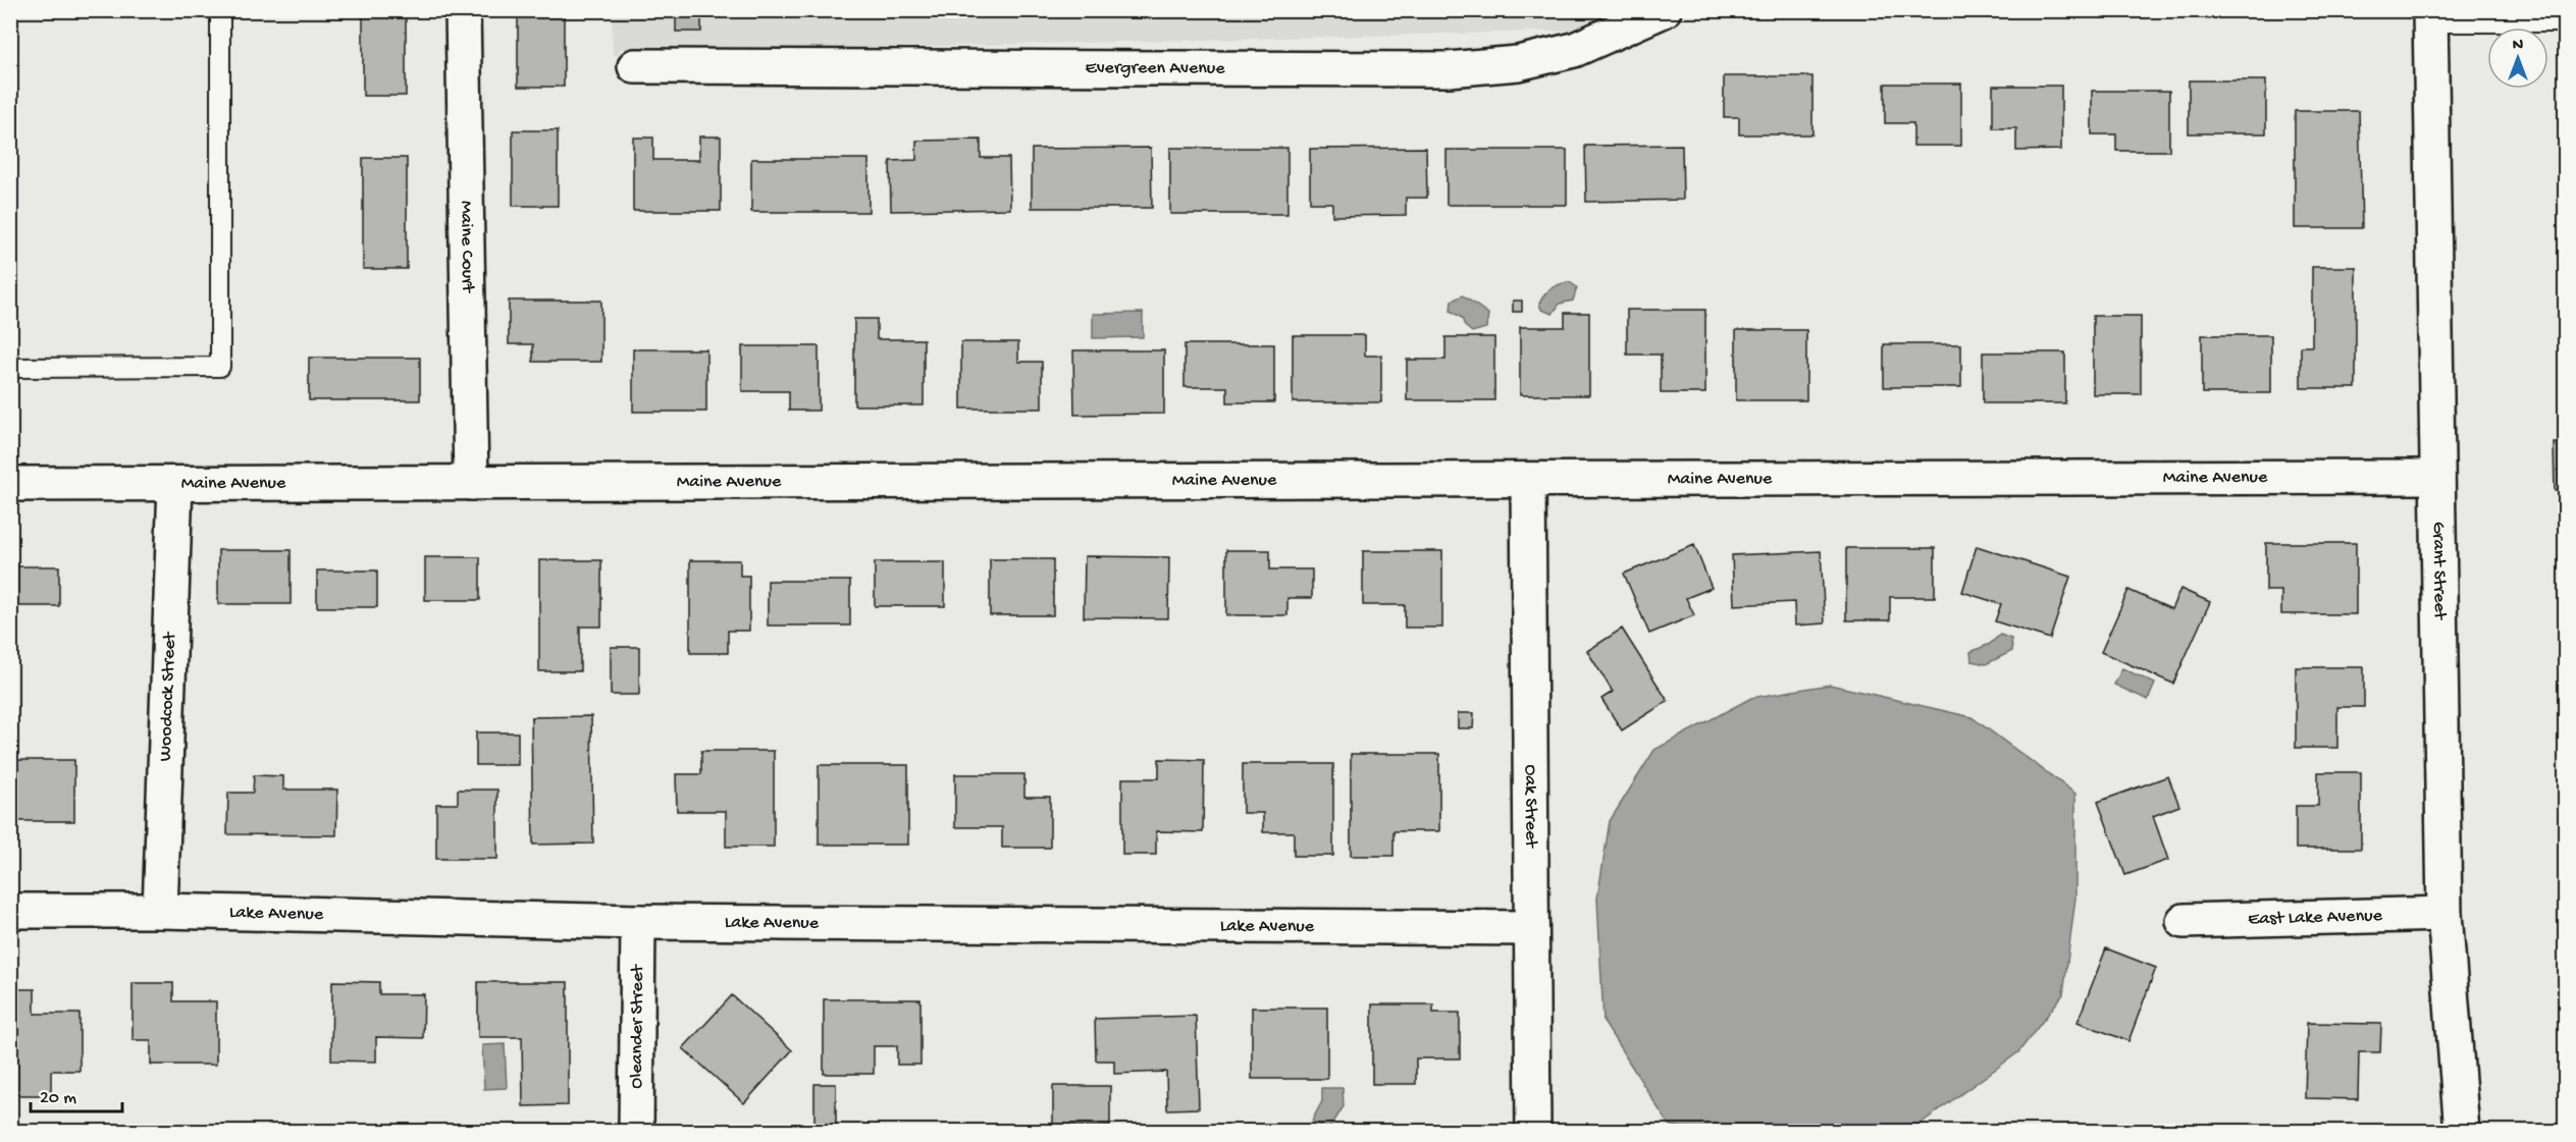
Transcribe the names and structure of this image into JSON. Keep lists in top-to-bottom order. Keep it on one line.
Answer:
{"streets":{"street":["Evergreen Avenue","Maine Court","Maine Avenue","Grant Street","Woodcock Street","Oak Street","Lake Avenue","East Lake Avenue","Oleander Street"]},"crossings":[["Maine Court","Maine Avenue"],["Maine Avenue","Grant Street"],["Maine Avenue","Woodcock Street"],["Maine Avenue","Oak Street"],["Grant Street","East Lake Avenue"],["Woodcock Street","Lake Avenue"],["Oak Street","Lake Avenue"],["Lake Avenue","Oleander Street"]],"scale_bar":"20 m","north":"top"}
